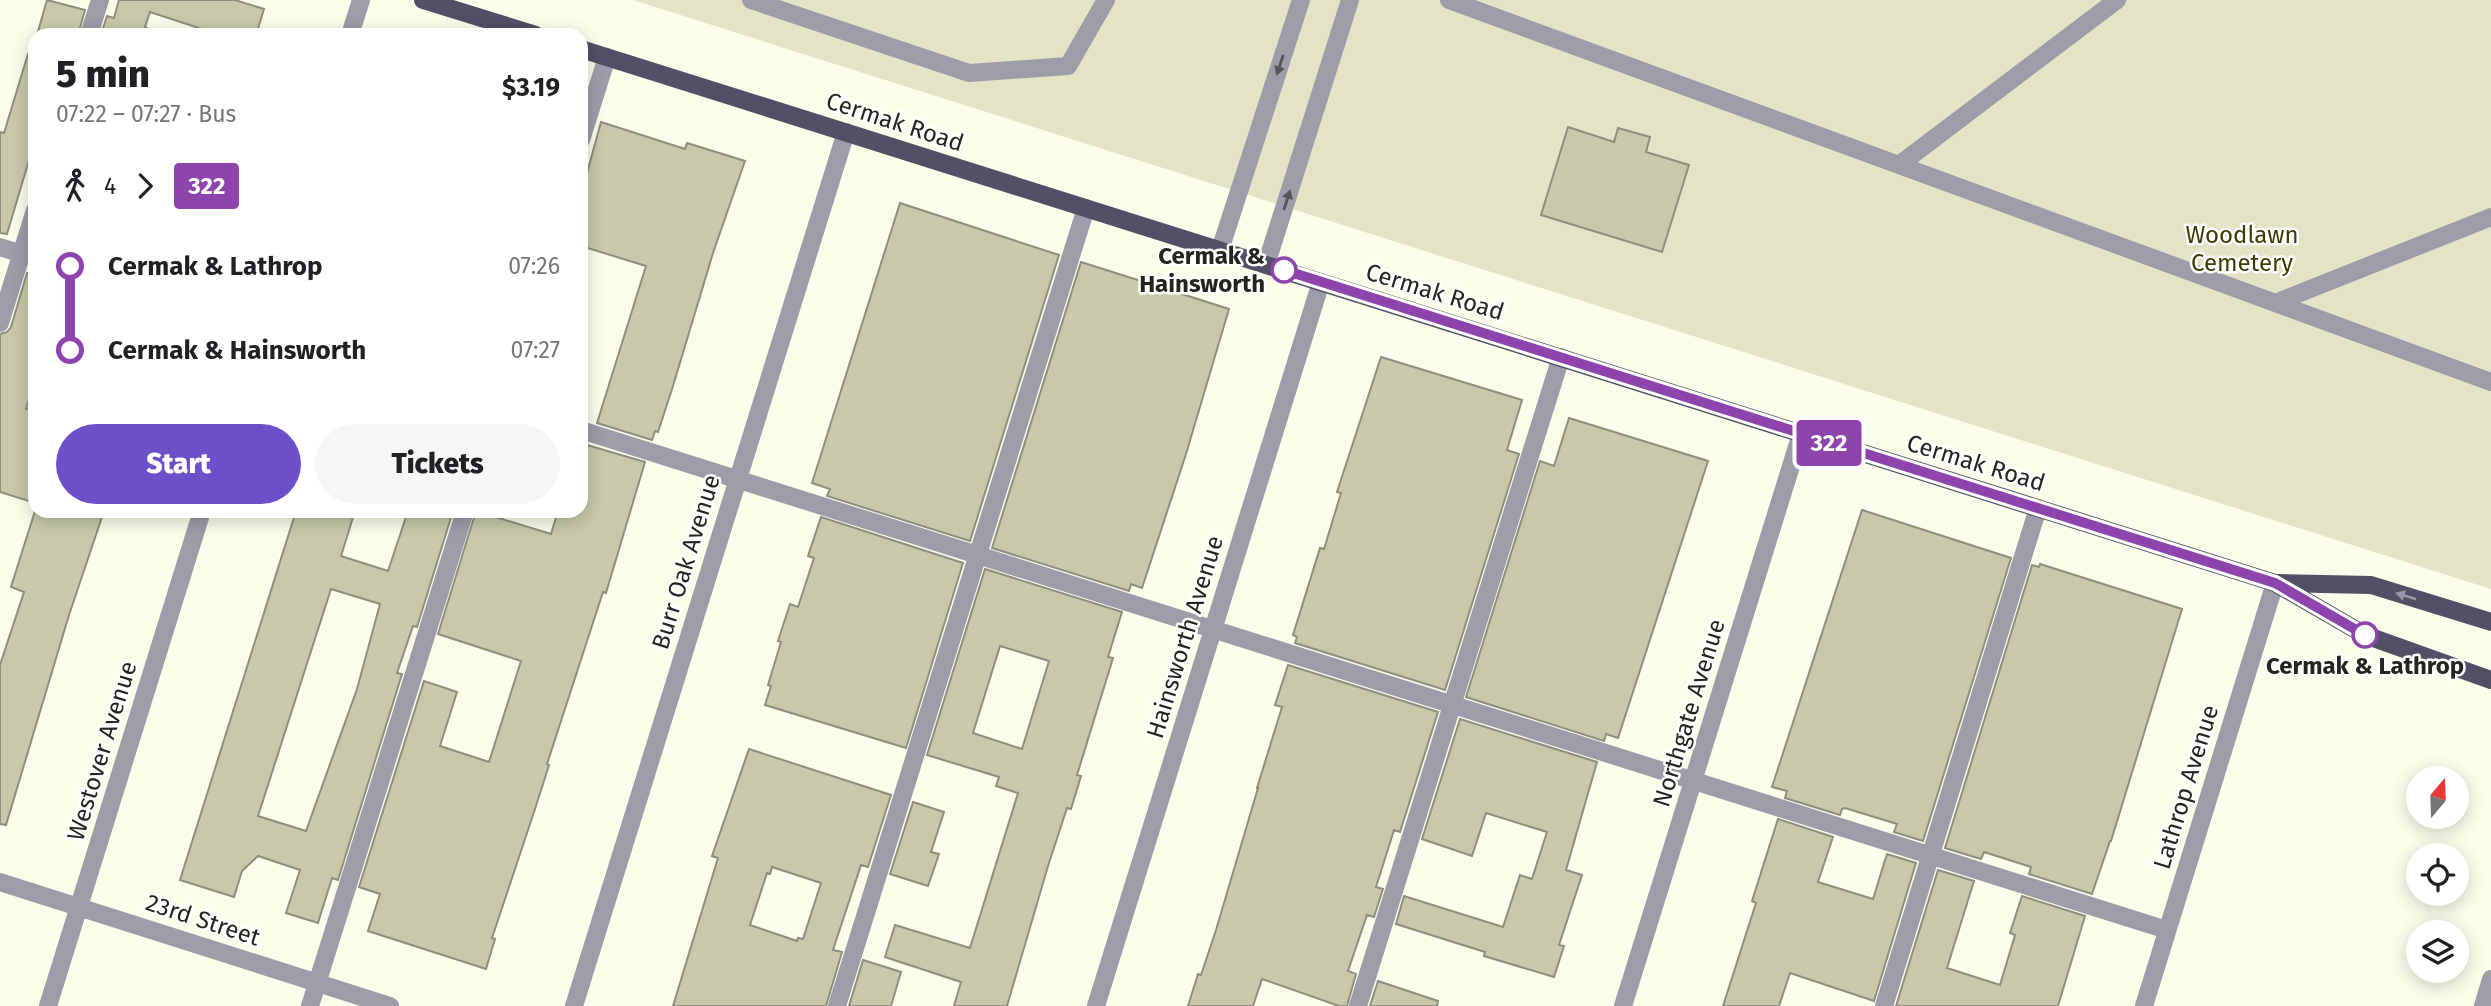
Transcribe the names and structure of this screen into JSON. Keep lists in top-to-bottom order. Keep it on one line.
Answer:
{"streets":{"main road":["Cermak Road"],"street":["Burr Oak Avenue","Hainsworth Avenue","Northgate Avenue","Westover Avenue","Lathrop Avenue","23rd Street"]},"crossings":[["Cermak Road","Burr Oak Avenue"],["Cermak Road","Hainsworth Avenue"],["Cermak Road","Northgate Avenue"],["Cermak Road","Lathrop Avenue"],["Westover Avenue","23rd Street"]],"parks":["Woodlawn Cemetery"],"places":["Cermak & Hainsworth","Cermak & Lathrop"],"lines":["bus line 322"],"north":"top","page":{"on_map":"322","heading":["5 min","07:22 – 07:27 · Bus","$3.19"],"legs":["4","322"],"list":[{"name":"Cermak & Lathrop","value":"07:26"},{"name":"Cermak & Hainsworth","value":"07:27"}],"buttons":["Start","Tickets"]}}
